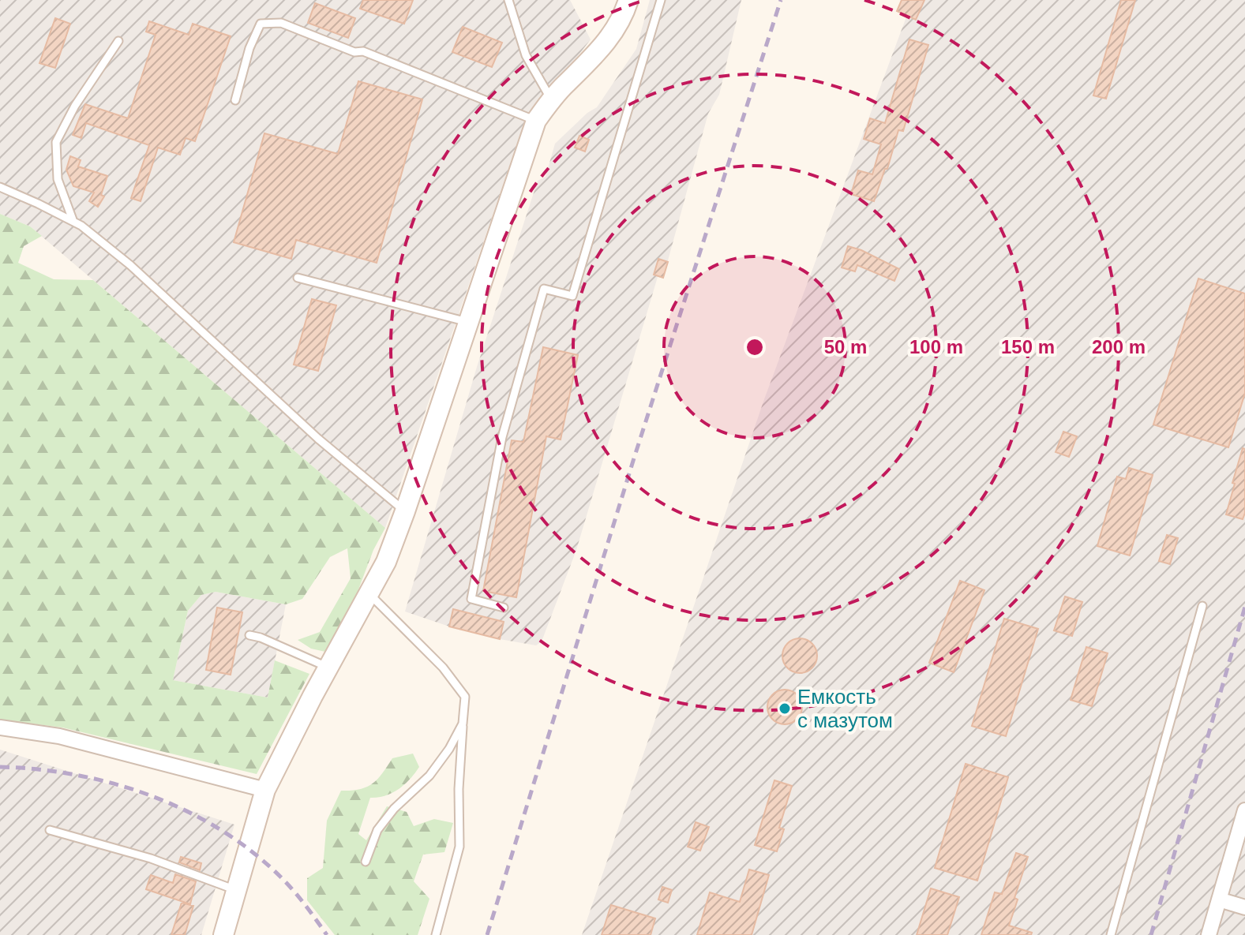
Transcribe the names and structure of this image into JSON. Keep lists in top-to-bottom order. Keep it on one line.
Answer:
{"places":["Емкость с мазутом"],"rings":["50 m","100 m","150 m","200 m"]}
